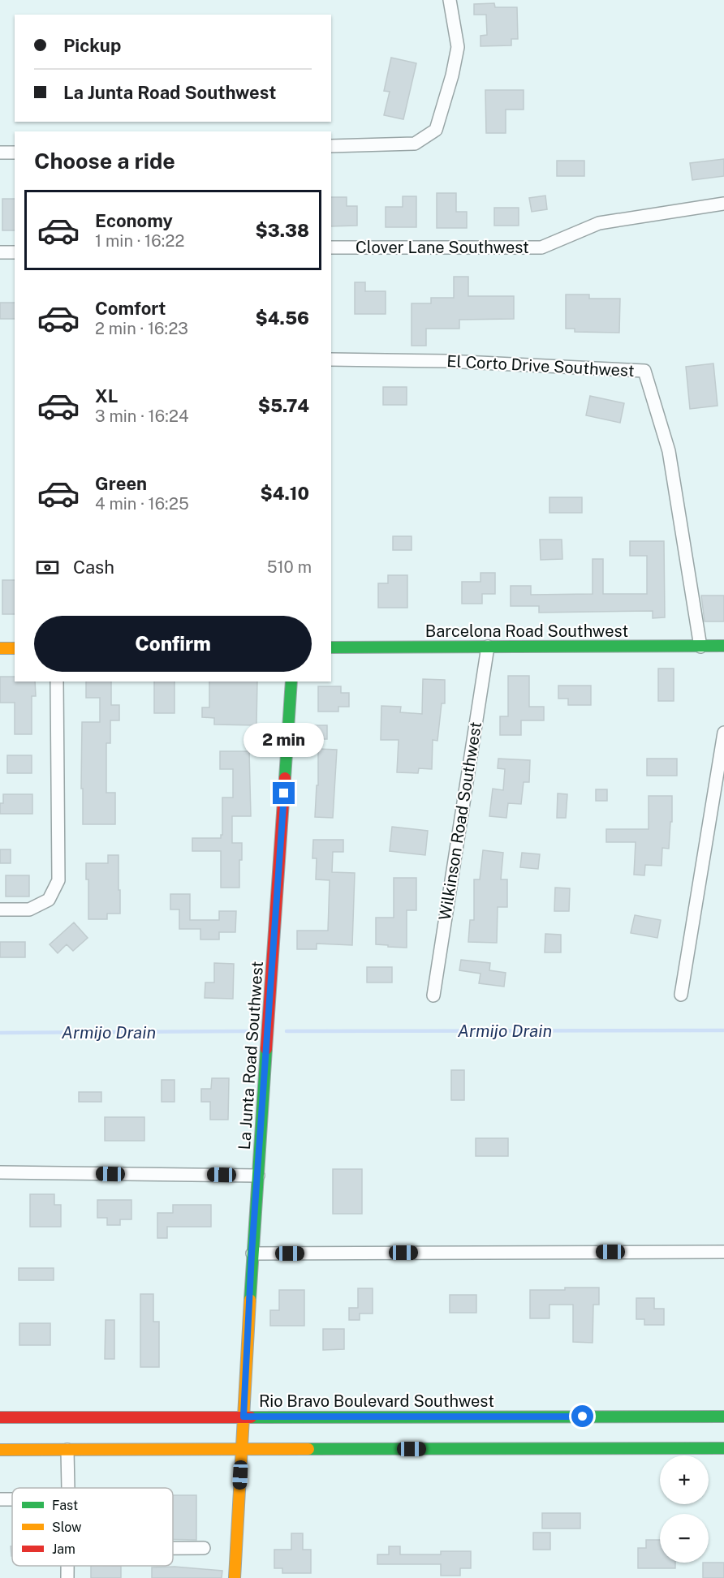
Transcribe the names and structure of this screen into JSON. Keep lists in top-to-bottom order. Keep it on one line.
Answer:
{"streets":{"main road":["Barcelona Road Southwest","La Junta Road Southwest","Rio Bravo Boulevard Southwest"],"street":["Clover Lane Southwest","El Corto Drive Southwest","Wilkinson Road Southwest"]},"crossings":[["El Corto Drive Southwest","Barcelona Road Southwest"],["Barcelona Road Southwest","Wilkinson Road Southwest"],["La Junta Road Southwest","Rio Bravo Boulevard Southwest"]],"water":["Armijo Drain"],"legend":["Fast","Slow","Jam"],"page":{"banner":["Pickup","La Junta Road Southwest"],"heading":"Choose a ride","list":[{"name":"Economy","note":"1 min · 16:22","value":"$3.38"},{"name":"Comfort","note":"2 min · 16:23","value":"$4.56"},{"name":"XL","note":"3 min · 16:24","value":"$5.74"},{"name":"Green","note":"4 min · 16:25","value":"$4.10"}],"pay":["Cash","510 m"],"buttons":"Confirm","bubble":"2 min","map_buttons":["+","−"]}}
